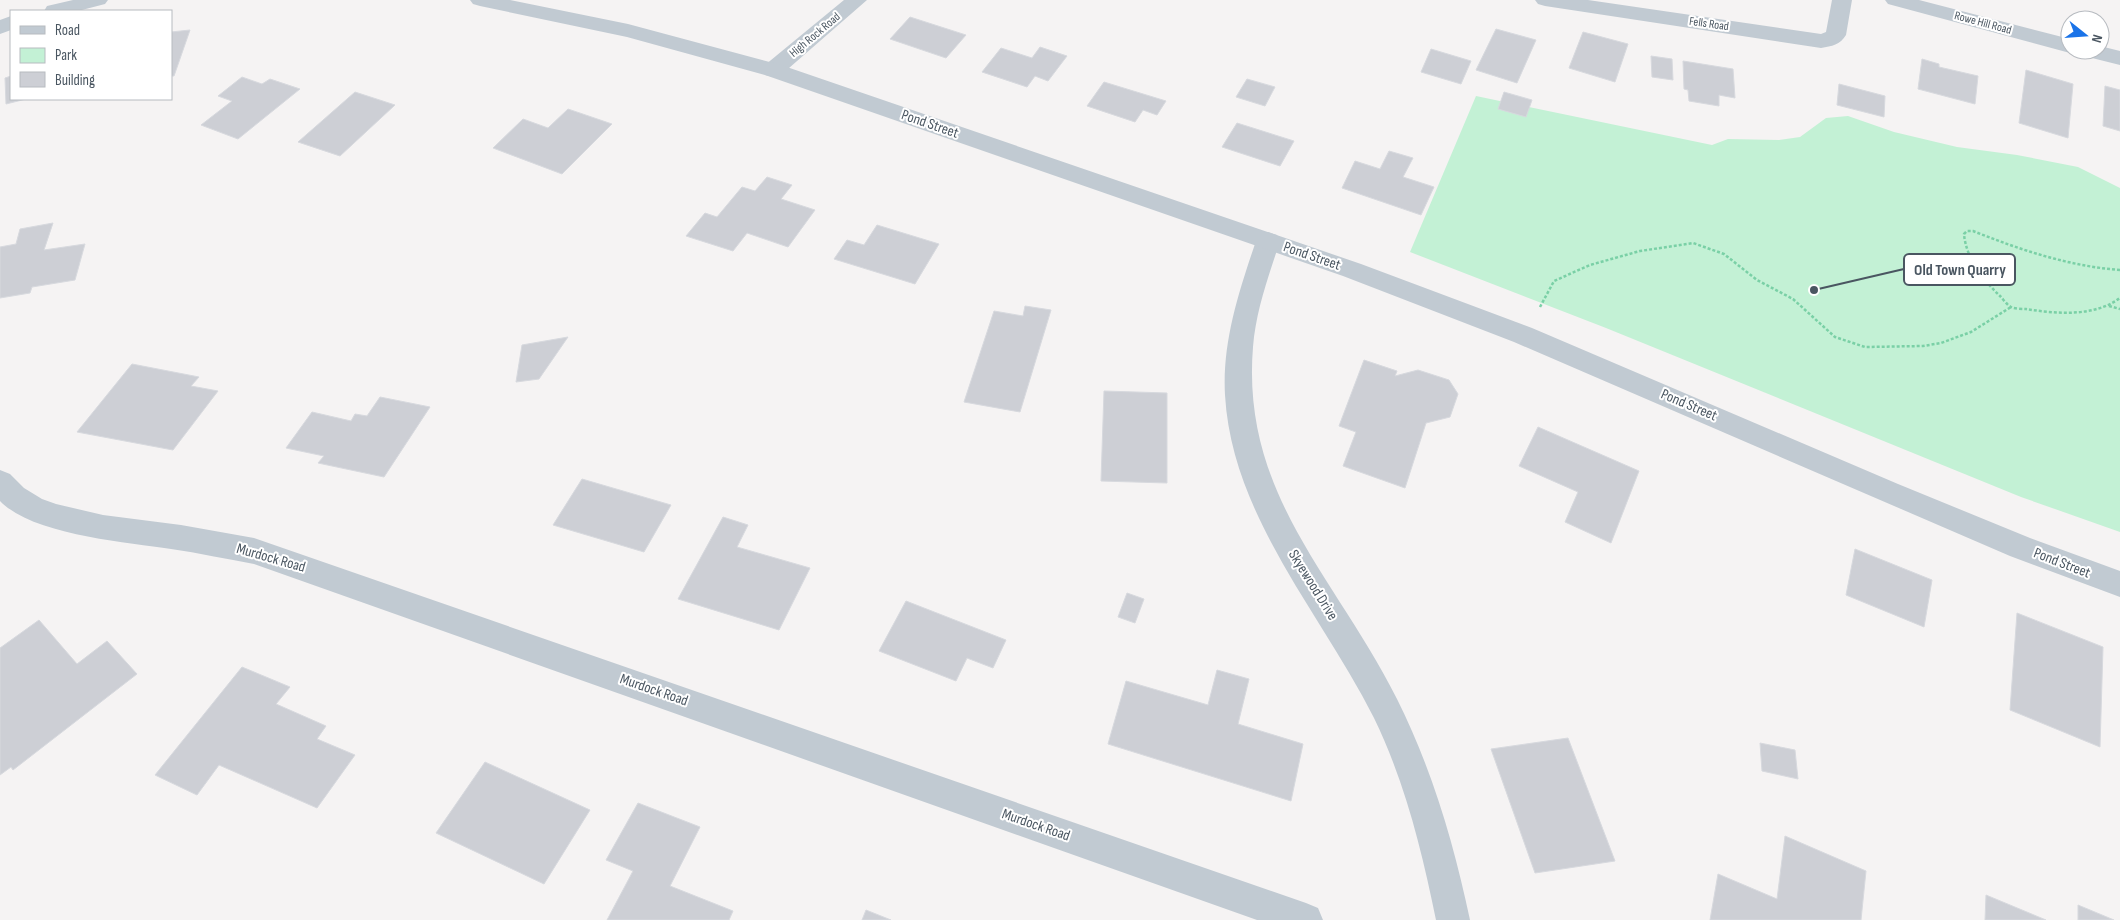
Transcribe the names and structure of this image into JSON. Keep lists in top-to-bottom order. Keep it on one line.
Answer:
{"streets":{"street":["Rowe Hill Road","Fells Road","High Rock Road","Pond Street","Murdock Road","Skyewood Drive"]},"crossings":[["High Rock Road","Pond Street"],["Pond Street","Skyewood Drive"]],"places":["Old Town Quarry"],"legend":["Road","Park","Building"],"north":"right"}
